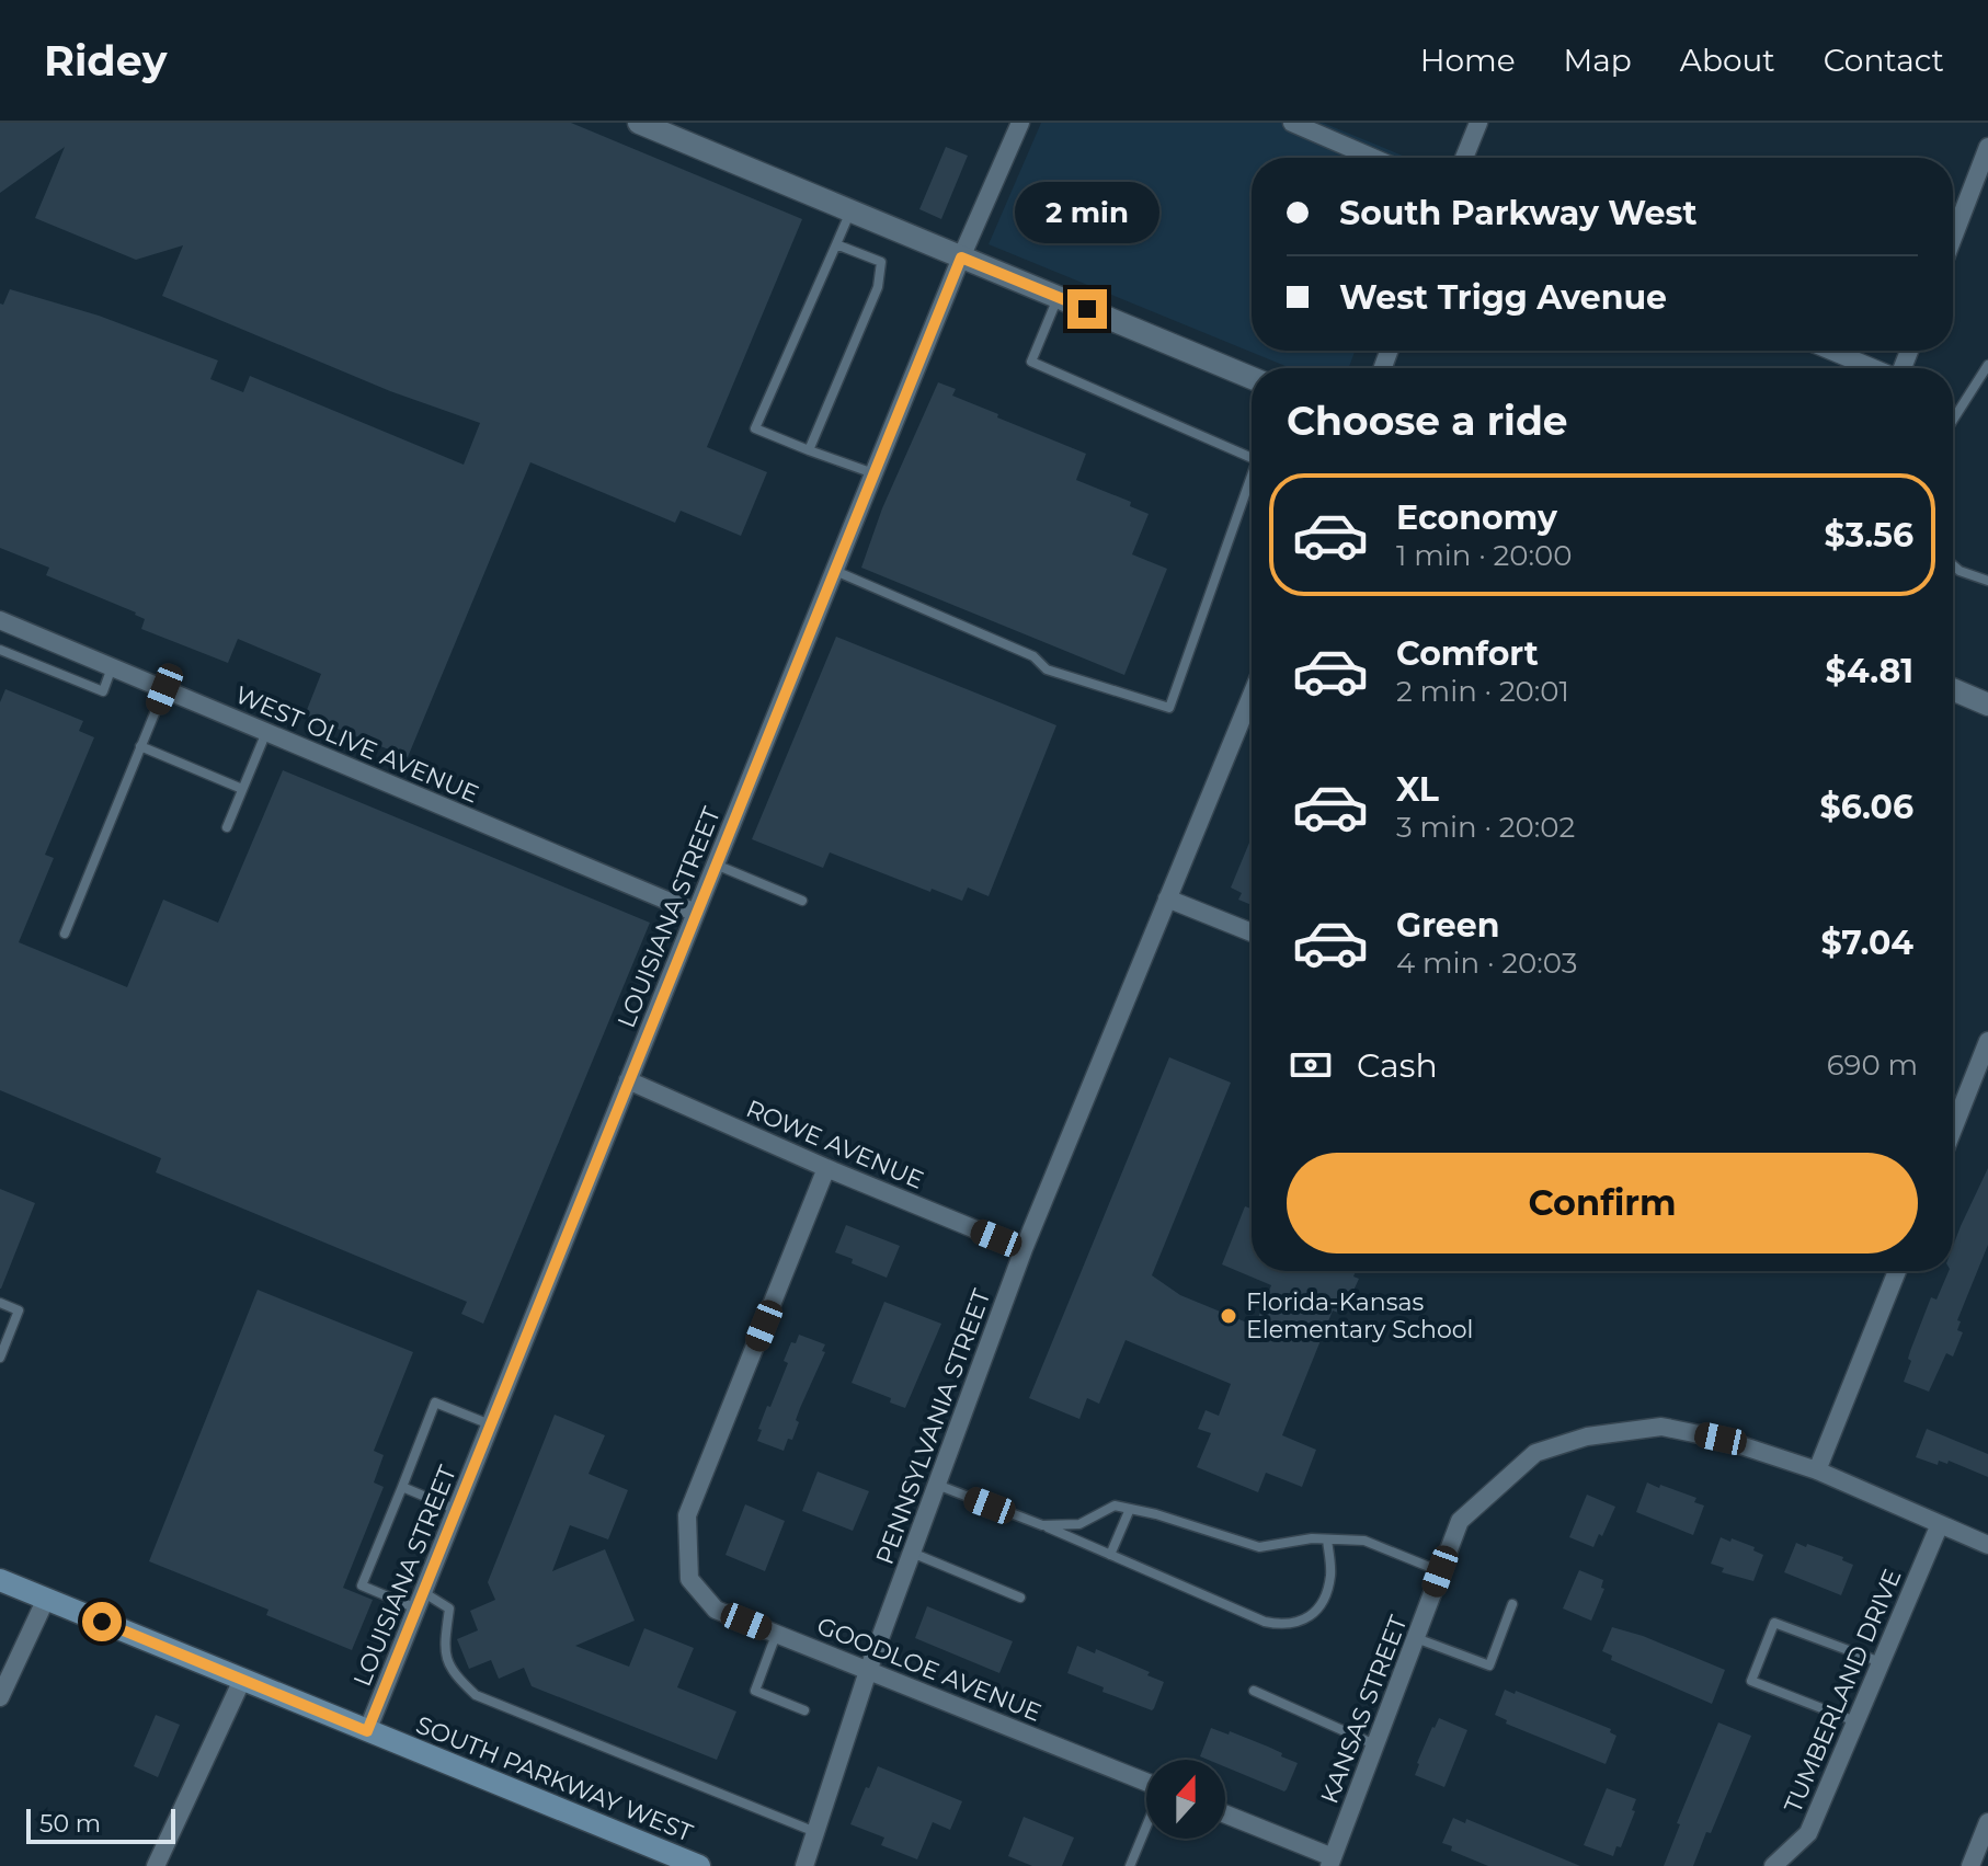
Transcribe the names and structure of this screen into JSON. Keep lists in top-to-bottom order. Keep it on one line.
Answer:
{"streets":{"main road":["SOUTH PARKWAY WEST"],"street":["WEST OLIVE AVENUE","LOUISIANA STREET","ROWE AVENUE","PENNSYLVANIA STREET","GOODLOE AVENUE","TUMBERLAND DRIVE","KANSAS STREET"]},"crossings":[["WEST OLIVE AVENUE","LOUISIANA STREET"],["LOUISIANA STREET","ROWE AVENUE"],["LOUISIANA STREET","SOUTH PARKWAY WEST"],["ROWE AVENUE","PENNSYLVANIA STREET"],["ROWE AVENUE","GOODLOE AVENUE"],["PENNSYLVANIA STREET","GOODLOE AVENUE"]],"places":["Florida-Kansas Elementary School"],"scale_bar":"50 m","north":"top","page":{"header":"Ridey","nav":["Home","Map","About","Contact"],"banner":["South Parkway West","West Trigg Avenue"],"bubble":"2 min","heading":"Choose a ride","list":[{"name":"Economy","note":"1 min · 20:00","value":"$3.56"},{"name":"Comfort","note":"2 min · 20:01","value":"$4.81"},{"name":"XL","note":"3 min · 20:02","value":"$6.06"},{"name":"Green","note":"4 min · 20:03","value":"$7.04"}],"pay":["Cash","690 m"],"buttons":"Confirm","scale":"50 m"}}
